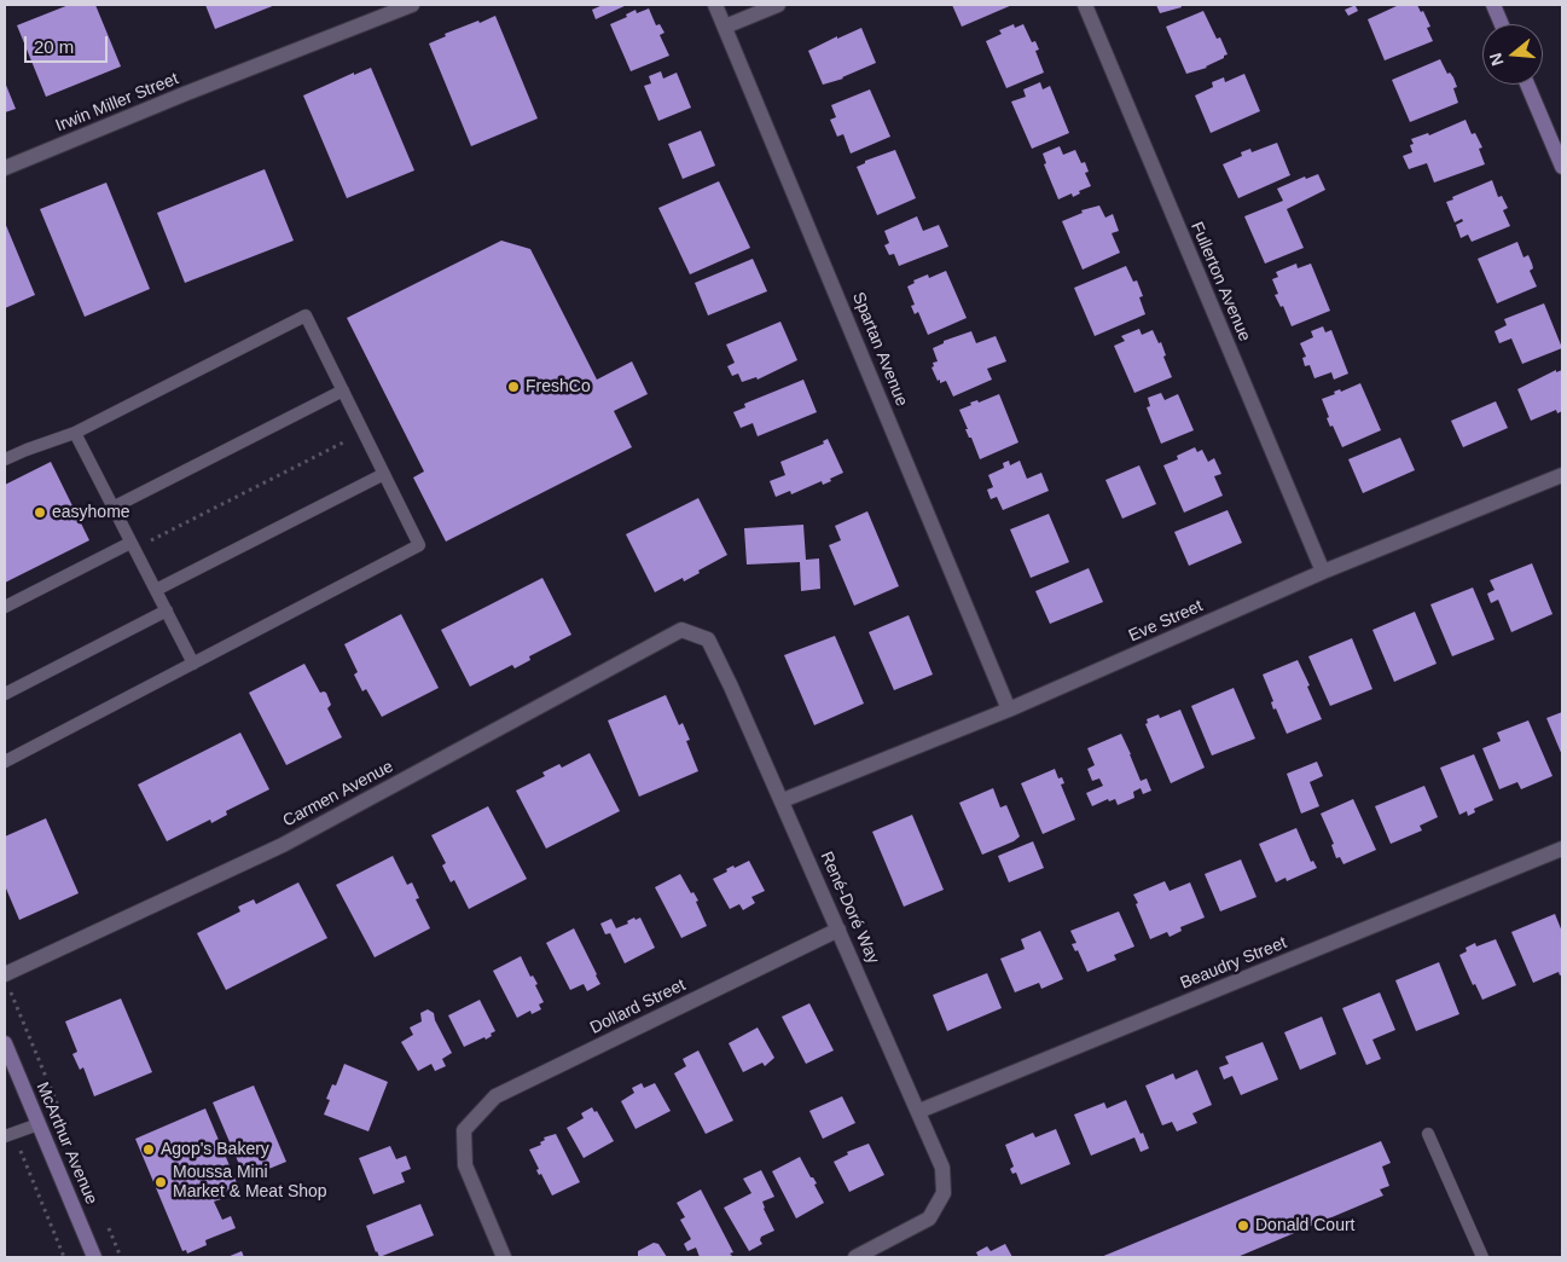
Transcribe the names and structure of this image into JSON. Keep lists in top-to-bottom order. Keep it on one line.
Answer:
{"streets":{"main road":["McArthur Avenue"],"street":["Irwin Miller Street","Fullerton Avenue","Spartan Avenue","Eve Street","Carmen Avenue","René-Doré Way","Beaudry Street","Dollard Street"]},"crossings":[["Fullerton Avenue","Eve Street"],["Spartan Avenue","Eve Street"],["Eve Street","René-Doré Way"],["Carmen Avenue","René-Doré Way"],["René-Doré Way","Beaudry Street"],["René-Doré Way","Dollard Street"]],"places":["FreshCo","easyhome","Agop's Bakery","Moussa Mini Market & Meat Shop","Donald Court"],"scale_bar":"20 m","north":"left"}
